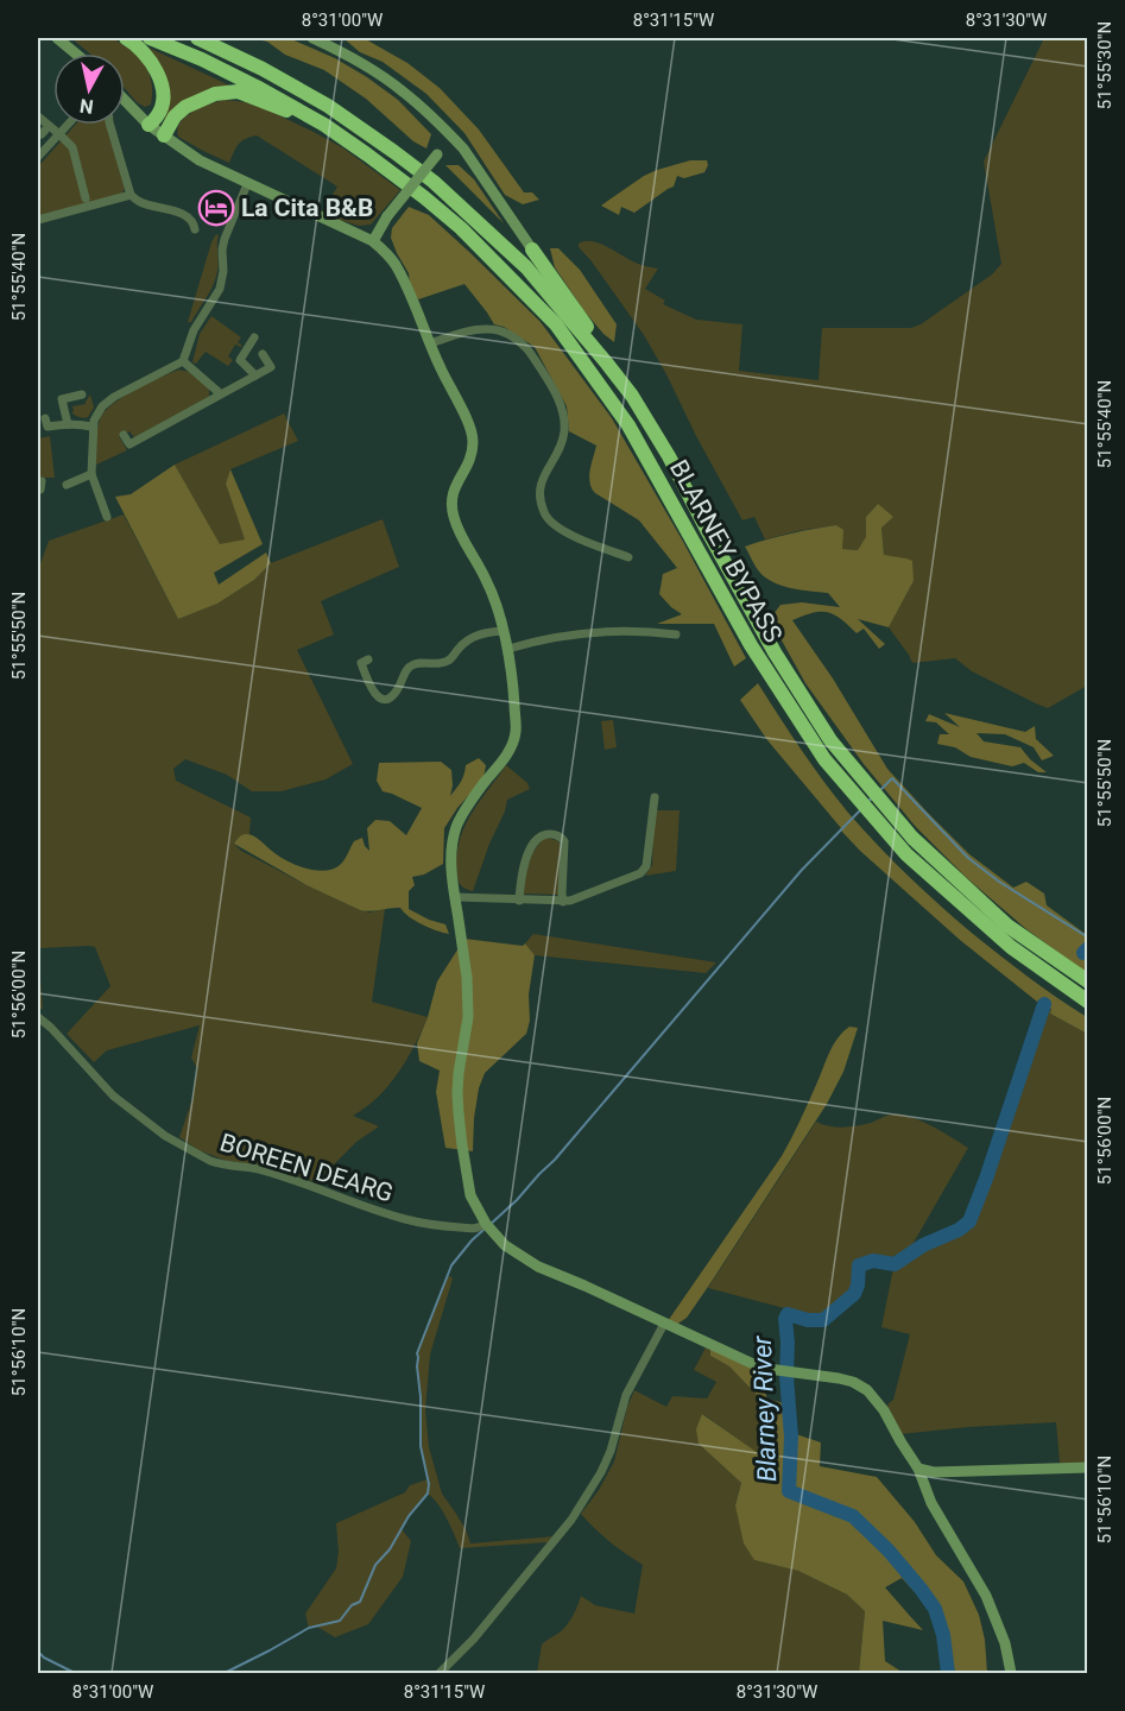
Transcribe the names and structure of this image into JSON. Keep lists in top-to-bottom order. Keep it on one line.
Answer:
{"streets":{"highway":["BLARNEY BYPASS"],"street":["BOREEN DEARG"]},"water":["Blarney River"],"places":{"hotel":["La Cita B&B"]},"north":"bottom","coordinates":["8°31'00\"W","8°31'15\"W","8°31'30\"W","51°55'30\"N","51°55'40\"N","51°55'50\"N","51°56'00\"N","51°56'10\"N"]}
